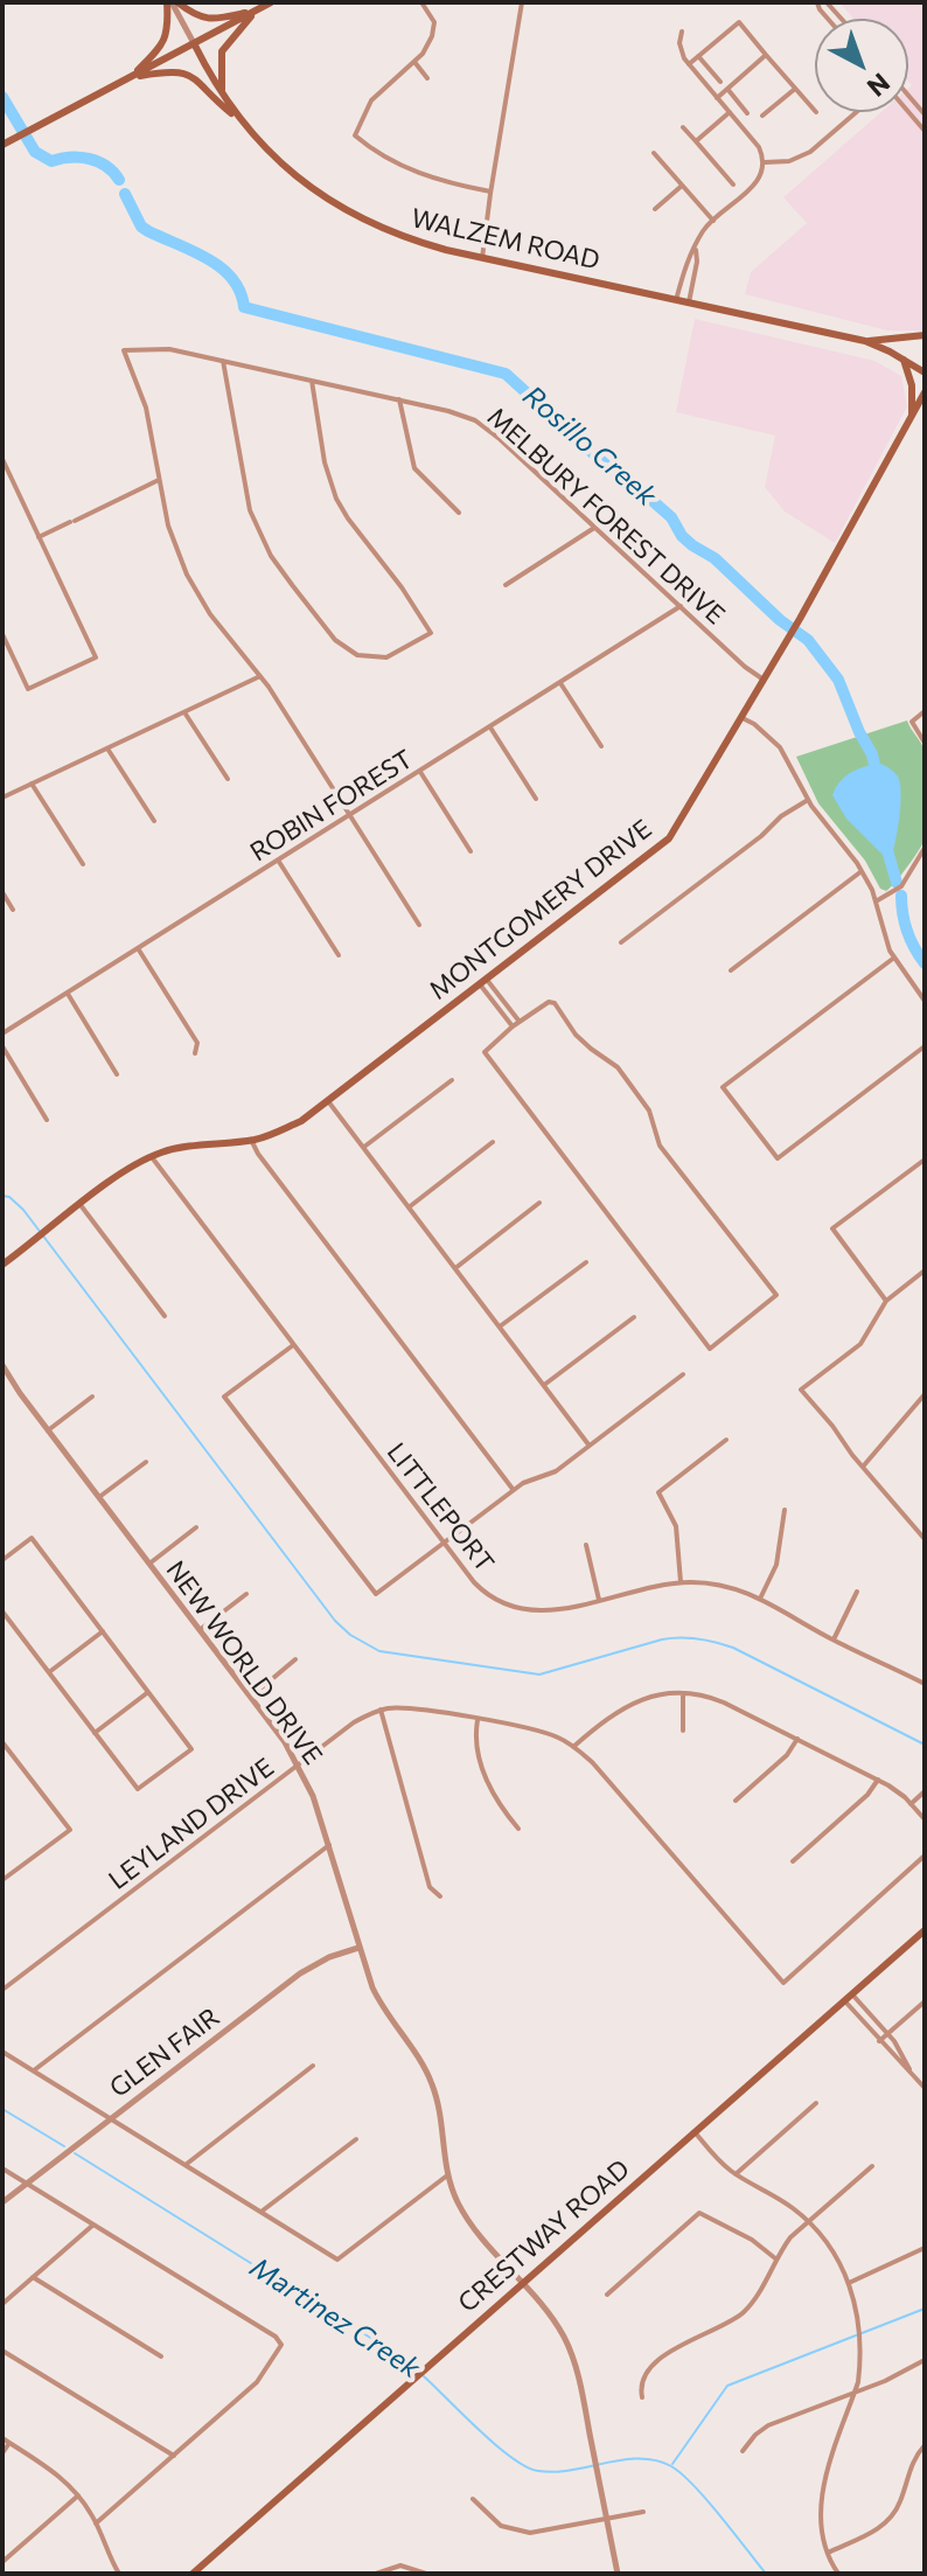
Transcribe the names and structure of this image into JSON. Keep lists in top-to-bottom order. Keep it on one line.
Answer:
{"streets":{"main road":["WALZEM ROAD","MONTGOMERY DRIVE","CRESTWAY ROAD"],"street":["MELBURY FOREST DRIVE","ROBIN FOREST","LITTLEPORT","NEW WORLD DRIVE","LEYLAND DRIVE","GLEN FAIR"]},"crossings":[["MELBURY FOREST DRIVE","ROBIN FOREST"],["MELBURY FOREST DRIVE","MONTGOMERY DRIVE"],["MONTGOMERY DRIVE","LITTLEPORT"],["NEW WORLD DRIVE","LEYLAND DRIVE"],["NEW WORLD DRIVE","GLEN FAIR"],["NEW WORLD DRIVE","CRESTWAY ROAD"]],"water":["Rosillo Creek","Martinez Creek"],"north":"bottom right"}
